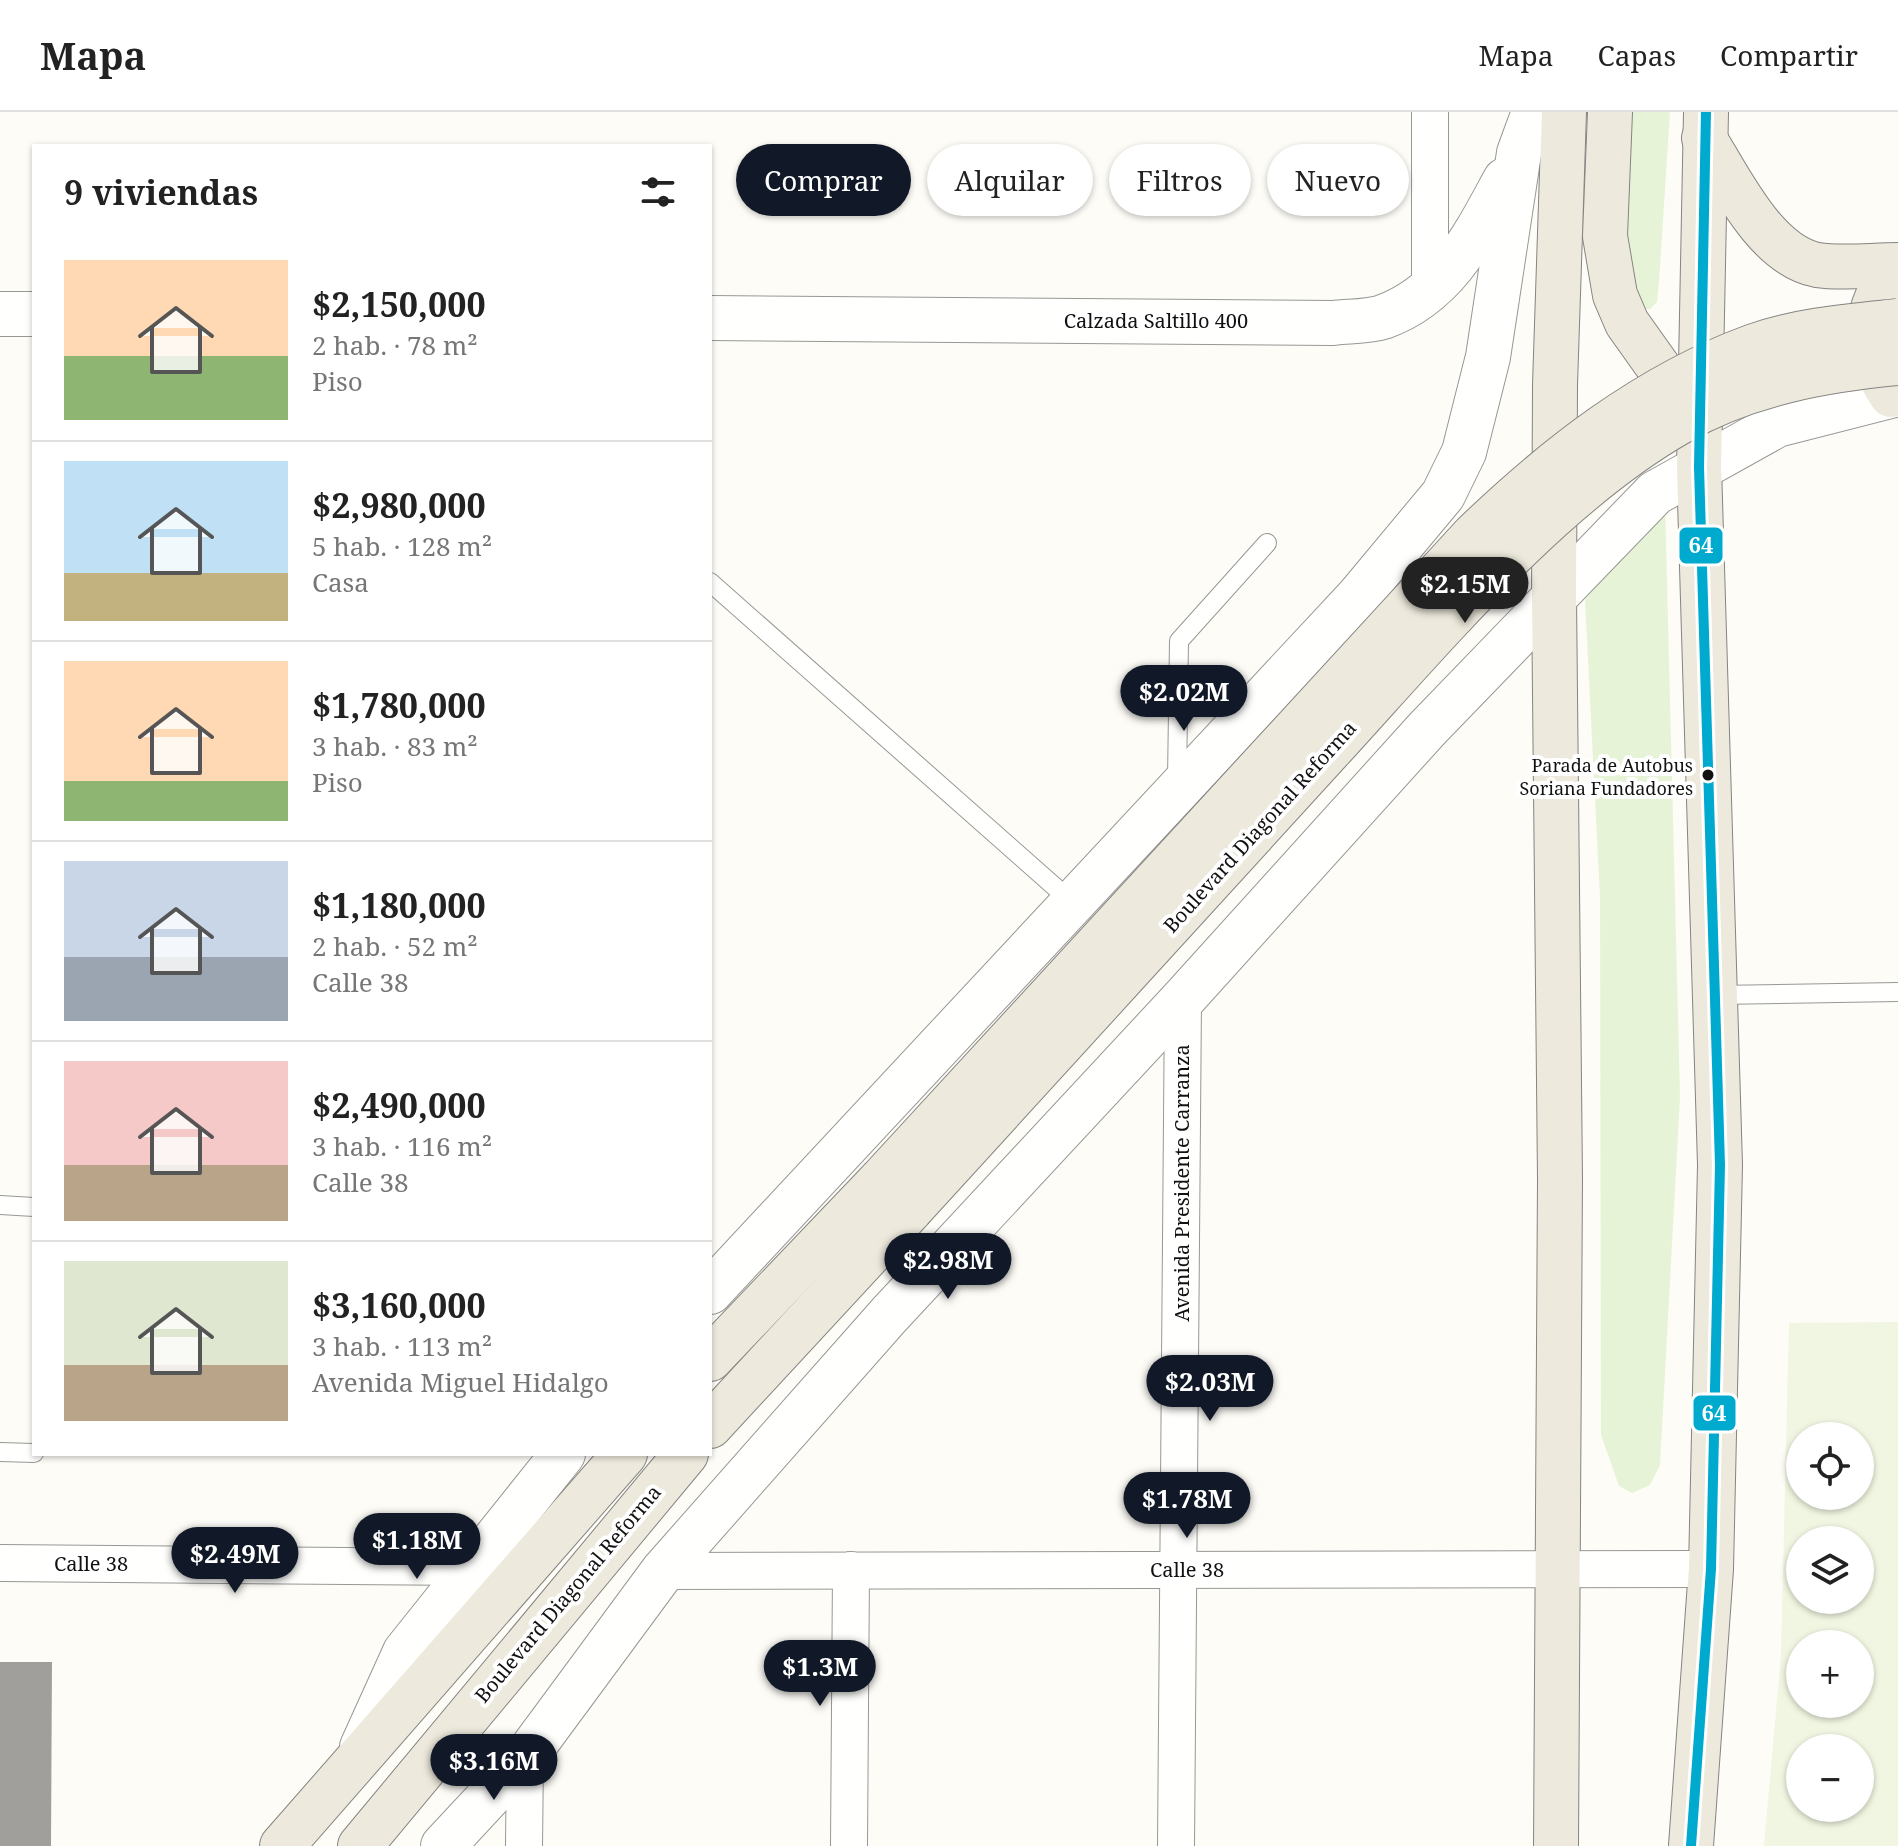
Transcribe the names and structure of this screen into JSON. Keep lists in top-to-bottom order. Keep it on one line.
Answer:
{"streets":{"main road":["Boulevard Diagonal Reforma"],"street":["Calzada Saltillo 400","Avenida Presidente Carranza","Calle 38"]},"crossings":[["Avenida Presidente Carranza","Calle 38"]],"places":["Parada de Autobus Soriana Fundadores"],"lines":["transit line 64"],"page":{"header":"Mapa","nav":["Mapa","Capas","Compartir"],"chip":["Comprar","Alquilar","Filtros","Nuevo"],"heading":"9 viviendas","list":[{"name":"$2,150,000","note":"2 hab. · 78 m² · Piso"},{"name":"$2,980,000","note":"5 hab. · 128 m² · Casa"},{"name":"$1,780,000","note":"3 hab. · 83 m² · Piso"},{"name":"$1,180,000","note":"2 hab. · 52 m² · Calle 38"},{"name":"$2,490,000","note":"3 hab. · 116 m² · Calle 38"},{"name":"$3,160,000","note":"3 hab. · 113 m² · Avenida Miguel Hidalgo"}],"price":["$2.15M","$2.02M","$2.98M","$2.03M","$1.78M","$1.18M","$2.49M","$1.3M","$3.16M"],"map_buttons":["+","−"]}}
